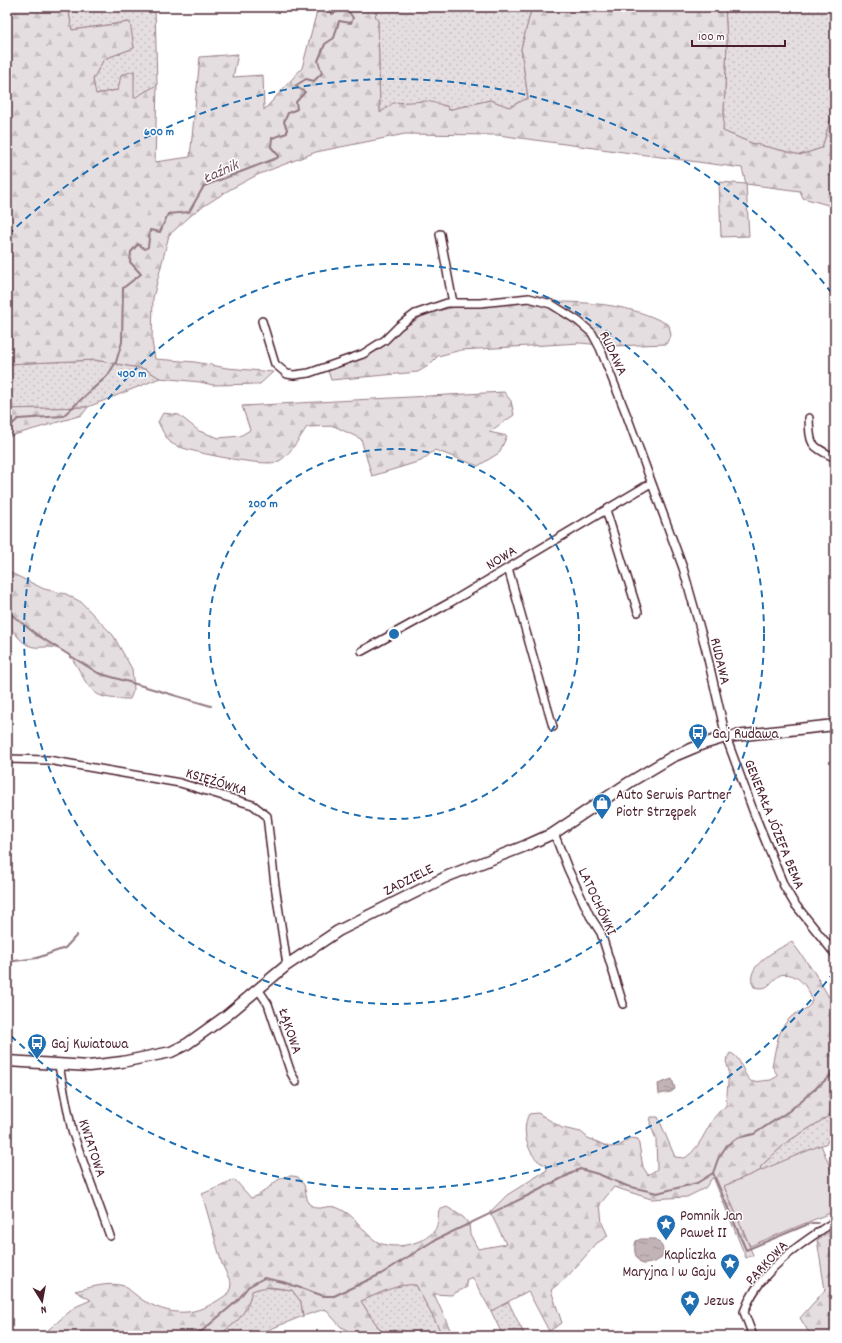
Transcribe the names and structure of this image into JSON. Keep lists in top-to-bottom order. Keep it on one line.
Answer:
{"streets":{"street":["RUDAWA","NOWA","KSIĘŻÓWKA","GENERAŁA JÓZEFA BEMA","ZADZIELE","LATOCHÓWKI","ŁĄKOWA","KWIATOWA","PARKOWA"]},"crossings":[["RUDAWA","NOWA"],["RUDAWA","GENERAŁA JÓZEFA BEMA"],["RUDAWA","ZADZIELE"],["KSIĘŻÓWKA","ZADZIELE"],["GENERAŁA JÓZEFA BEMA","ZADZIELE"],["ZADZIELE","LATOCHÓWKI"],["ZADZIELE","ŁĄKOWA"],["ZADZIELE","KWIATOWA"]],"water":["Łaźnik"],"places":{"bus stop":["Gaj Rudawa","Gaj Kwiatowa"],"shop":["Auto Serwis Partner Piotr Strzępek"],"place":["Pomnik Jan Paweł II","Kapliczka Maryjna 1 w Gaju","Jezus"]},"scale_bar":"100 m","north":"bottom","rings":["600 m","400 m","200 m"]}
